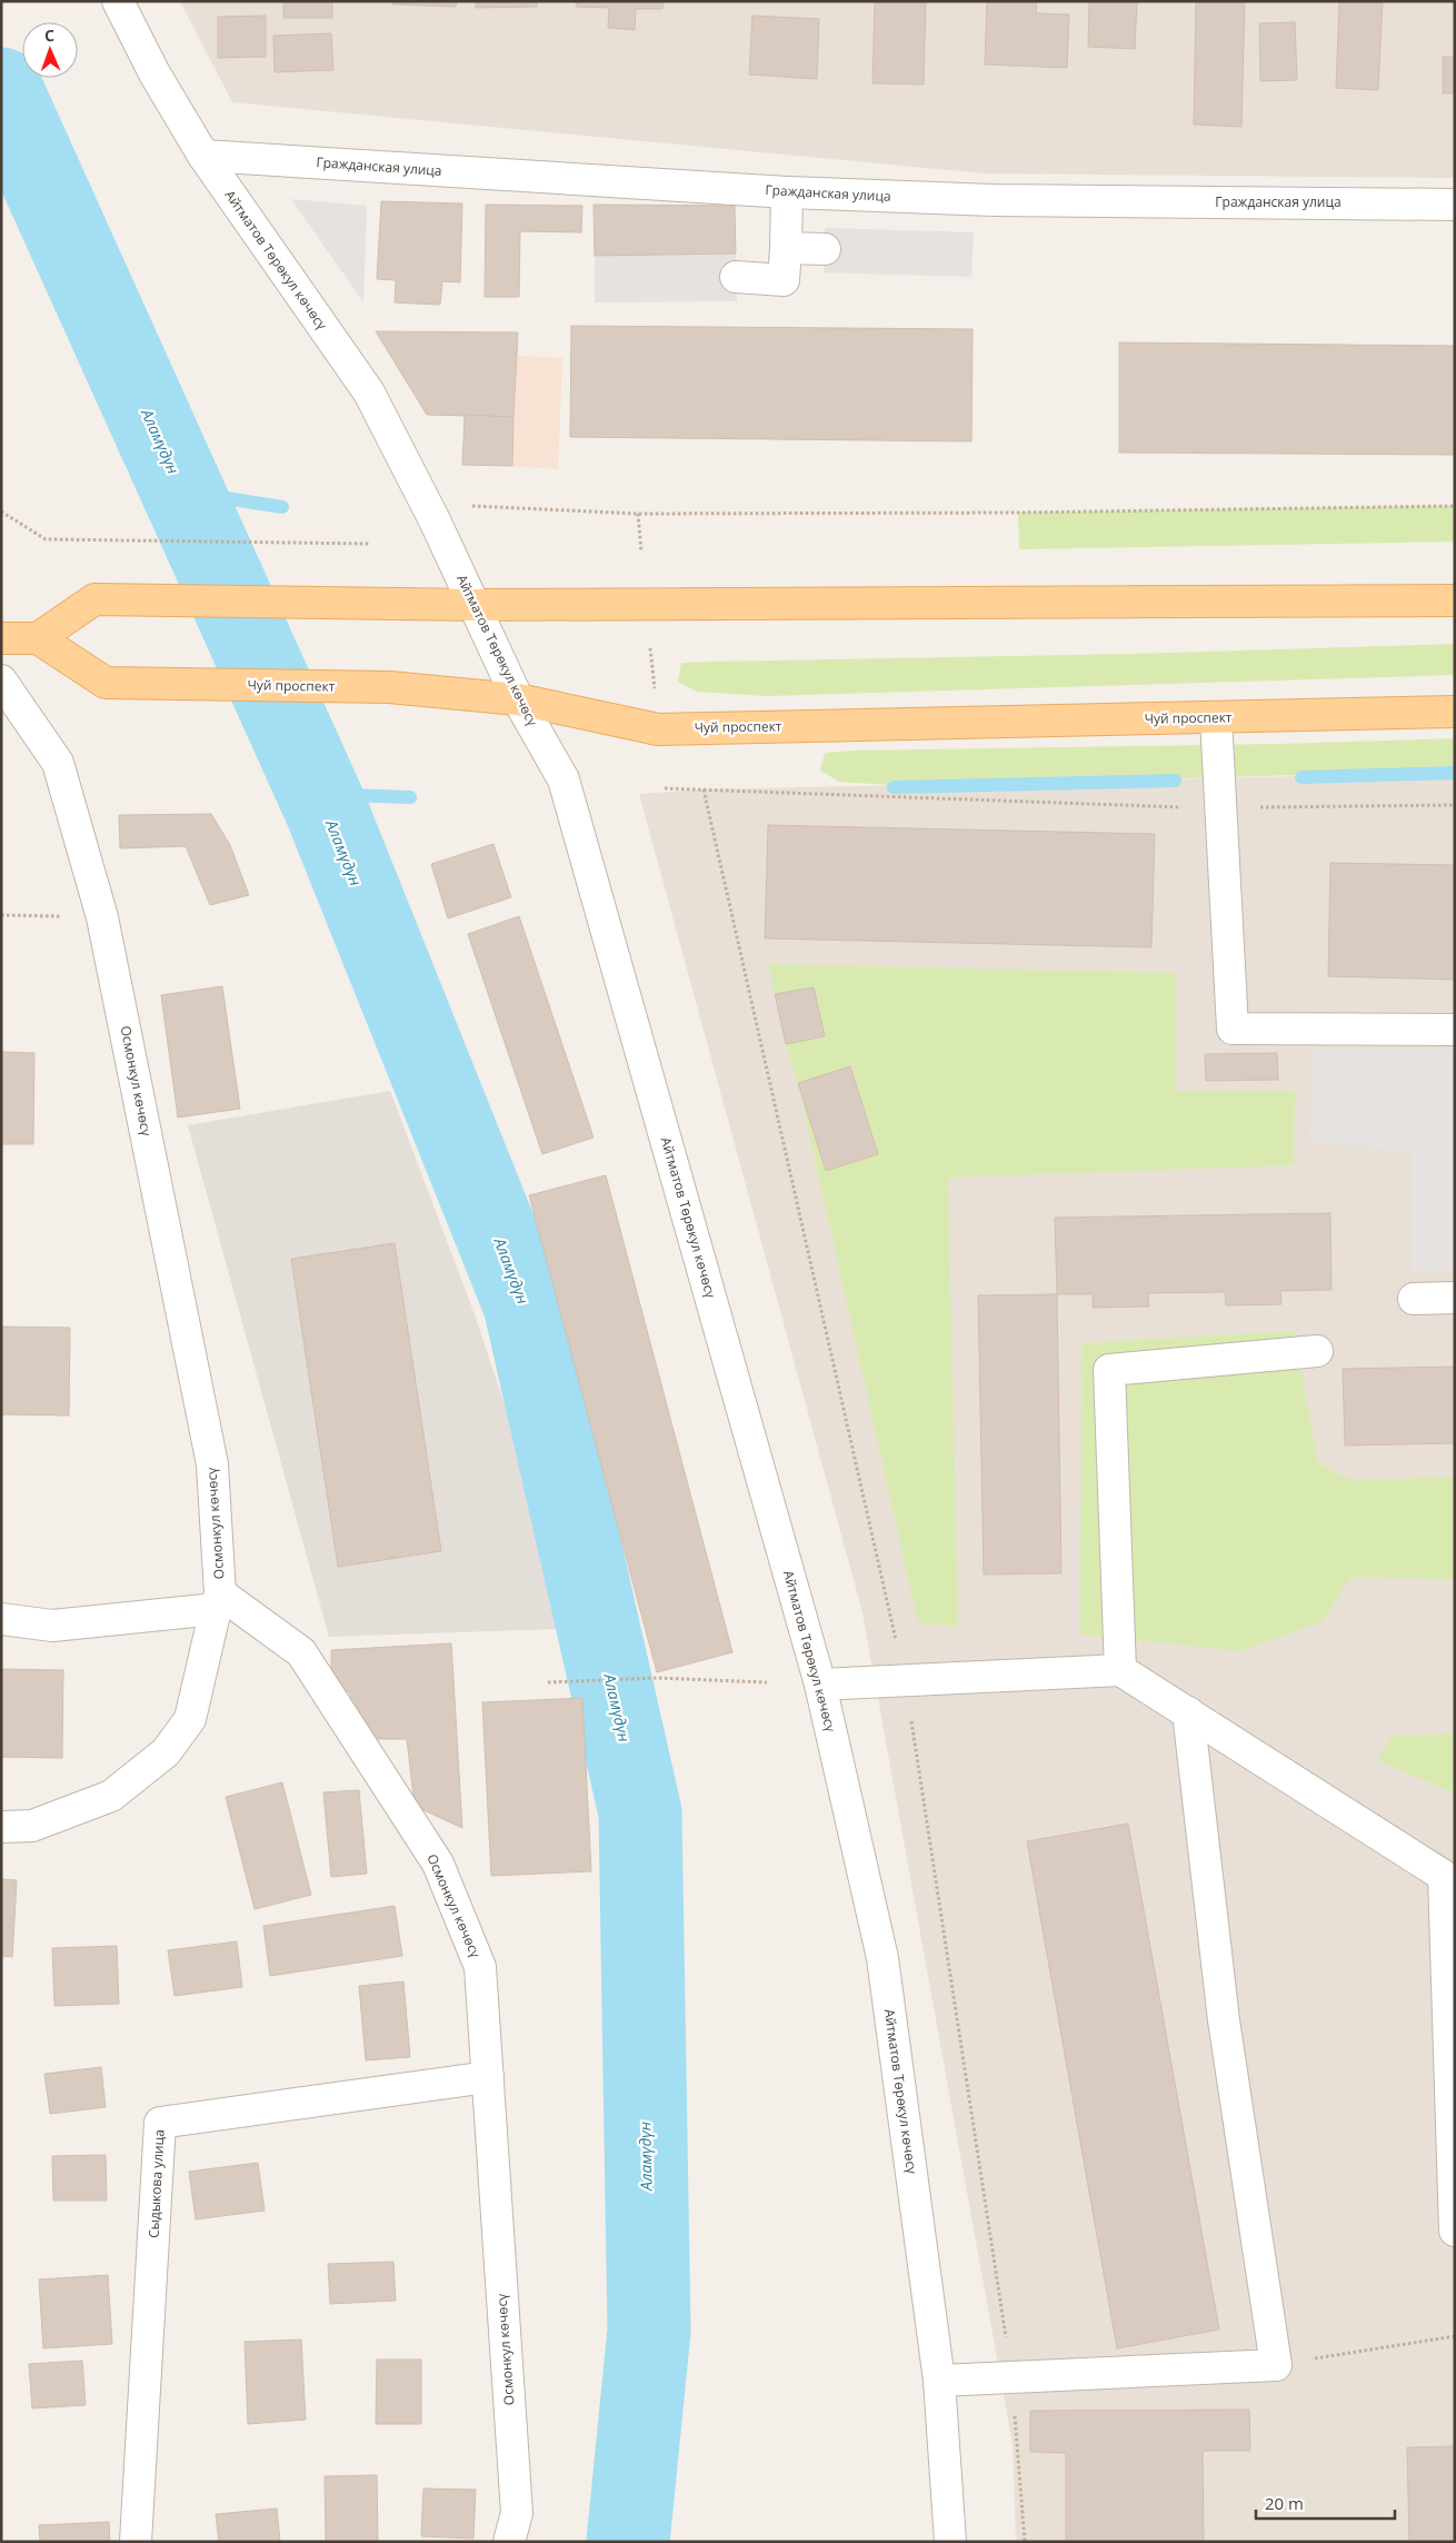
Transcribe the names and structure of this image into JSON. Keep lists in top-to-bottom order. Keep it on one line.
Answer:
{"streets":{"main road":["Чуй проспект"],"street":["Гражданская улица","Айтматов Төрөкул көчөсү","Осмонкул көчөсү","Сыдыкова улица"]},"crossings":[["Гражданская улица","Айтматов Төрөкул көчөсү"],["Айтматов Төрөкул көчөсү","Чуй проспект"],["Осмонкул көчөсү","Сыдыкова улица"]],"water":["Аламүдүн"],"scale_bar":"20 m","north":"top"}
